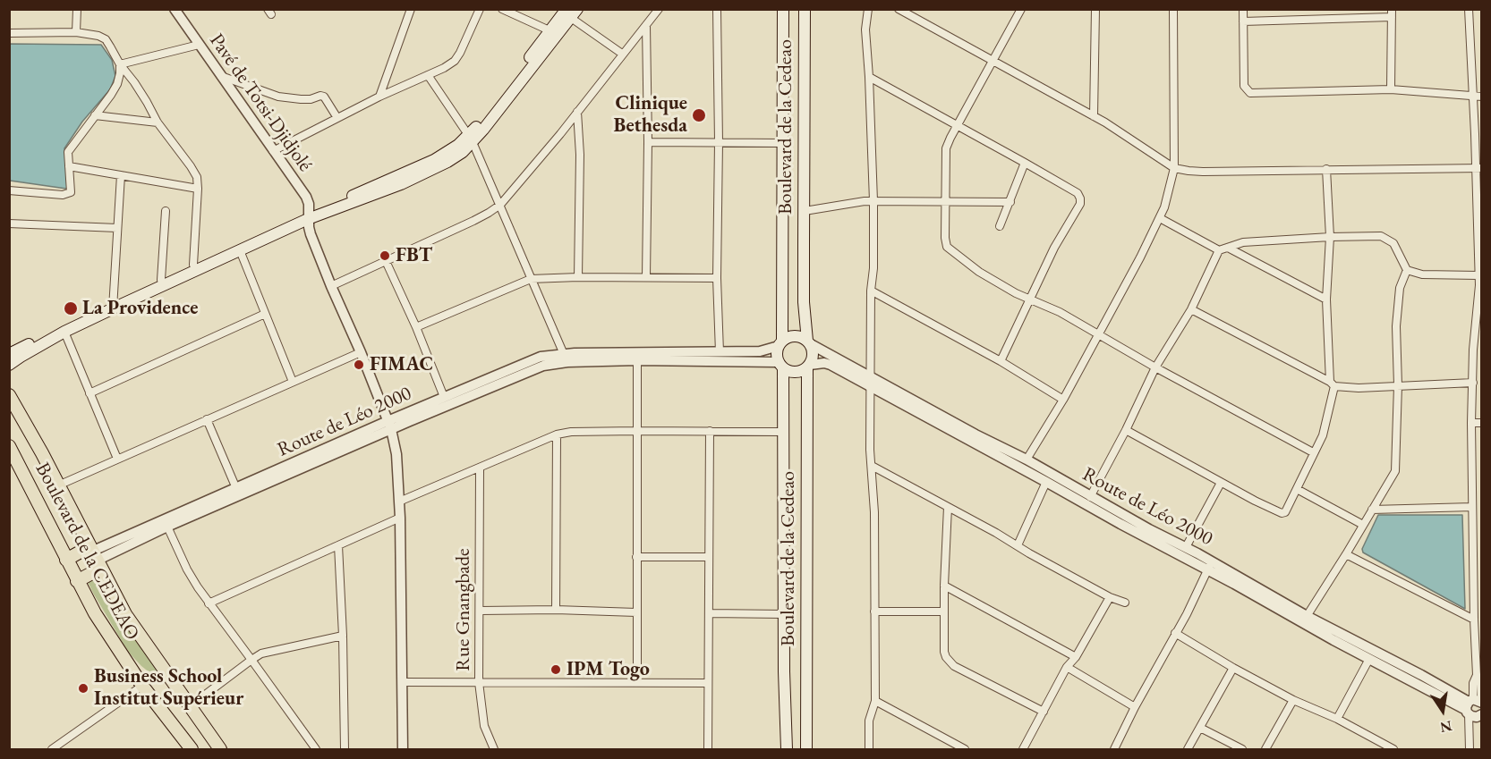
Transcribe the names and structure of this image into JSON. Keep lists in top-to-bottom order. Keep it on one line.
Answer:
{"streets":{"main road":["Boulevard de la Cedeao","Boulevard de la CEDEAO"],"street":["Pavé de Totsi-Djidjolé","Route de Léo 2000","Rue Gnangbade"]},"crossings":[["Pavé de Totsi-Djidjolé","Route de Léo 2000"],["Boulevard de la Cedeao","Route de Léo 2000"]],"places":["Clinique Bethesda","FBT","La Providence","FIMAC","IPM Togo","Business School Institut Supérieur"],"north":"bottom"}
